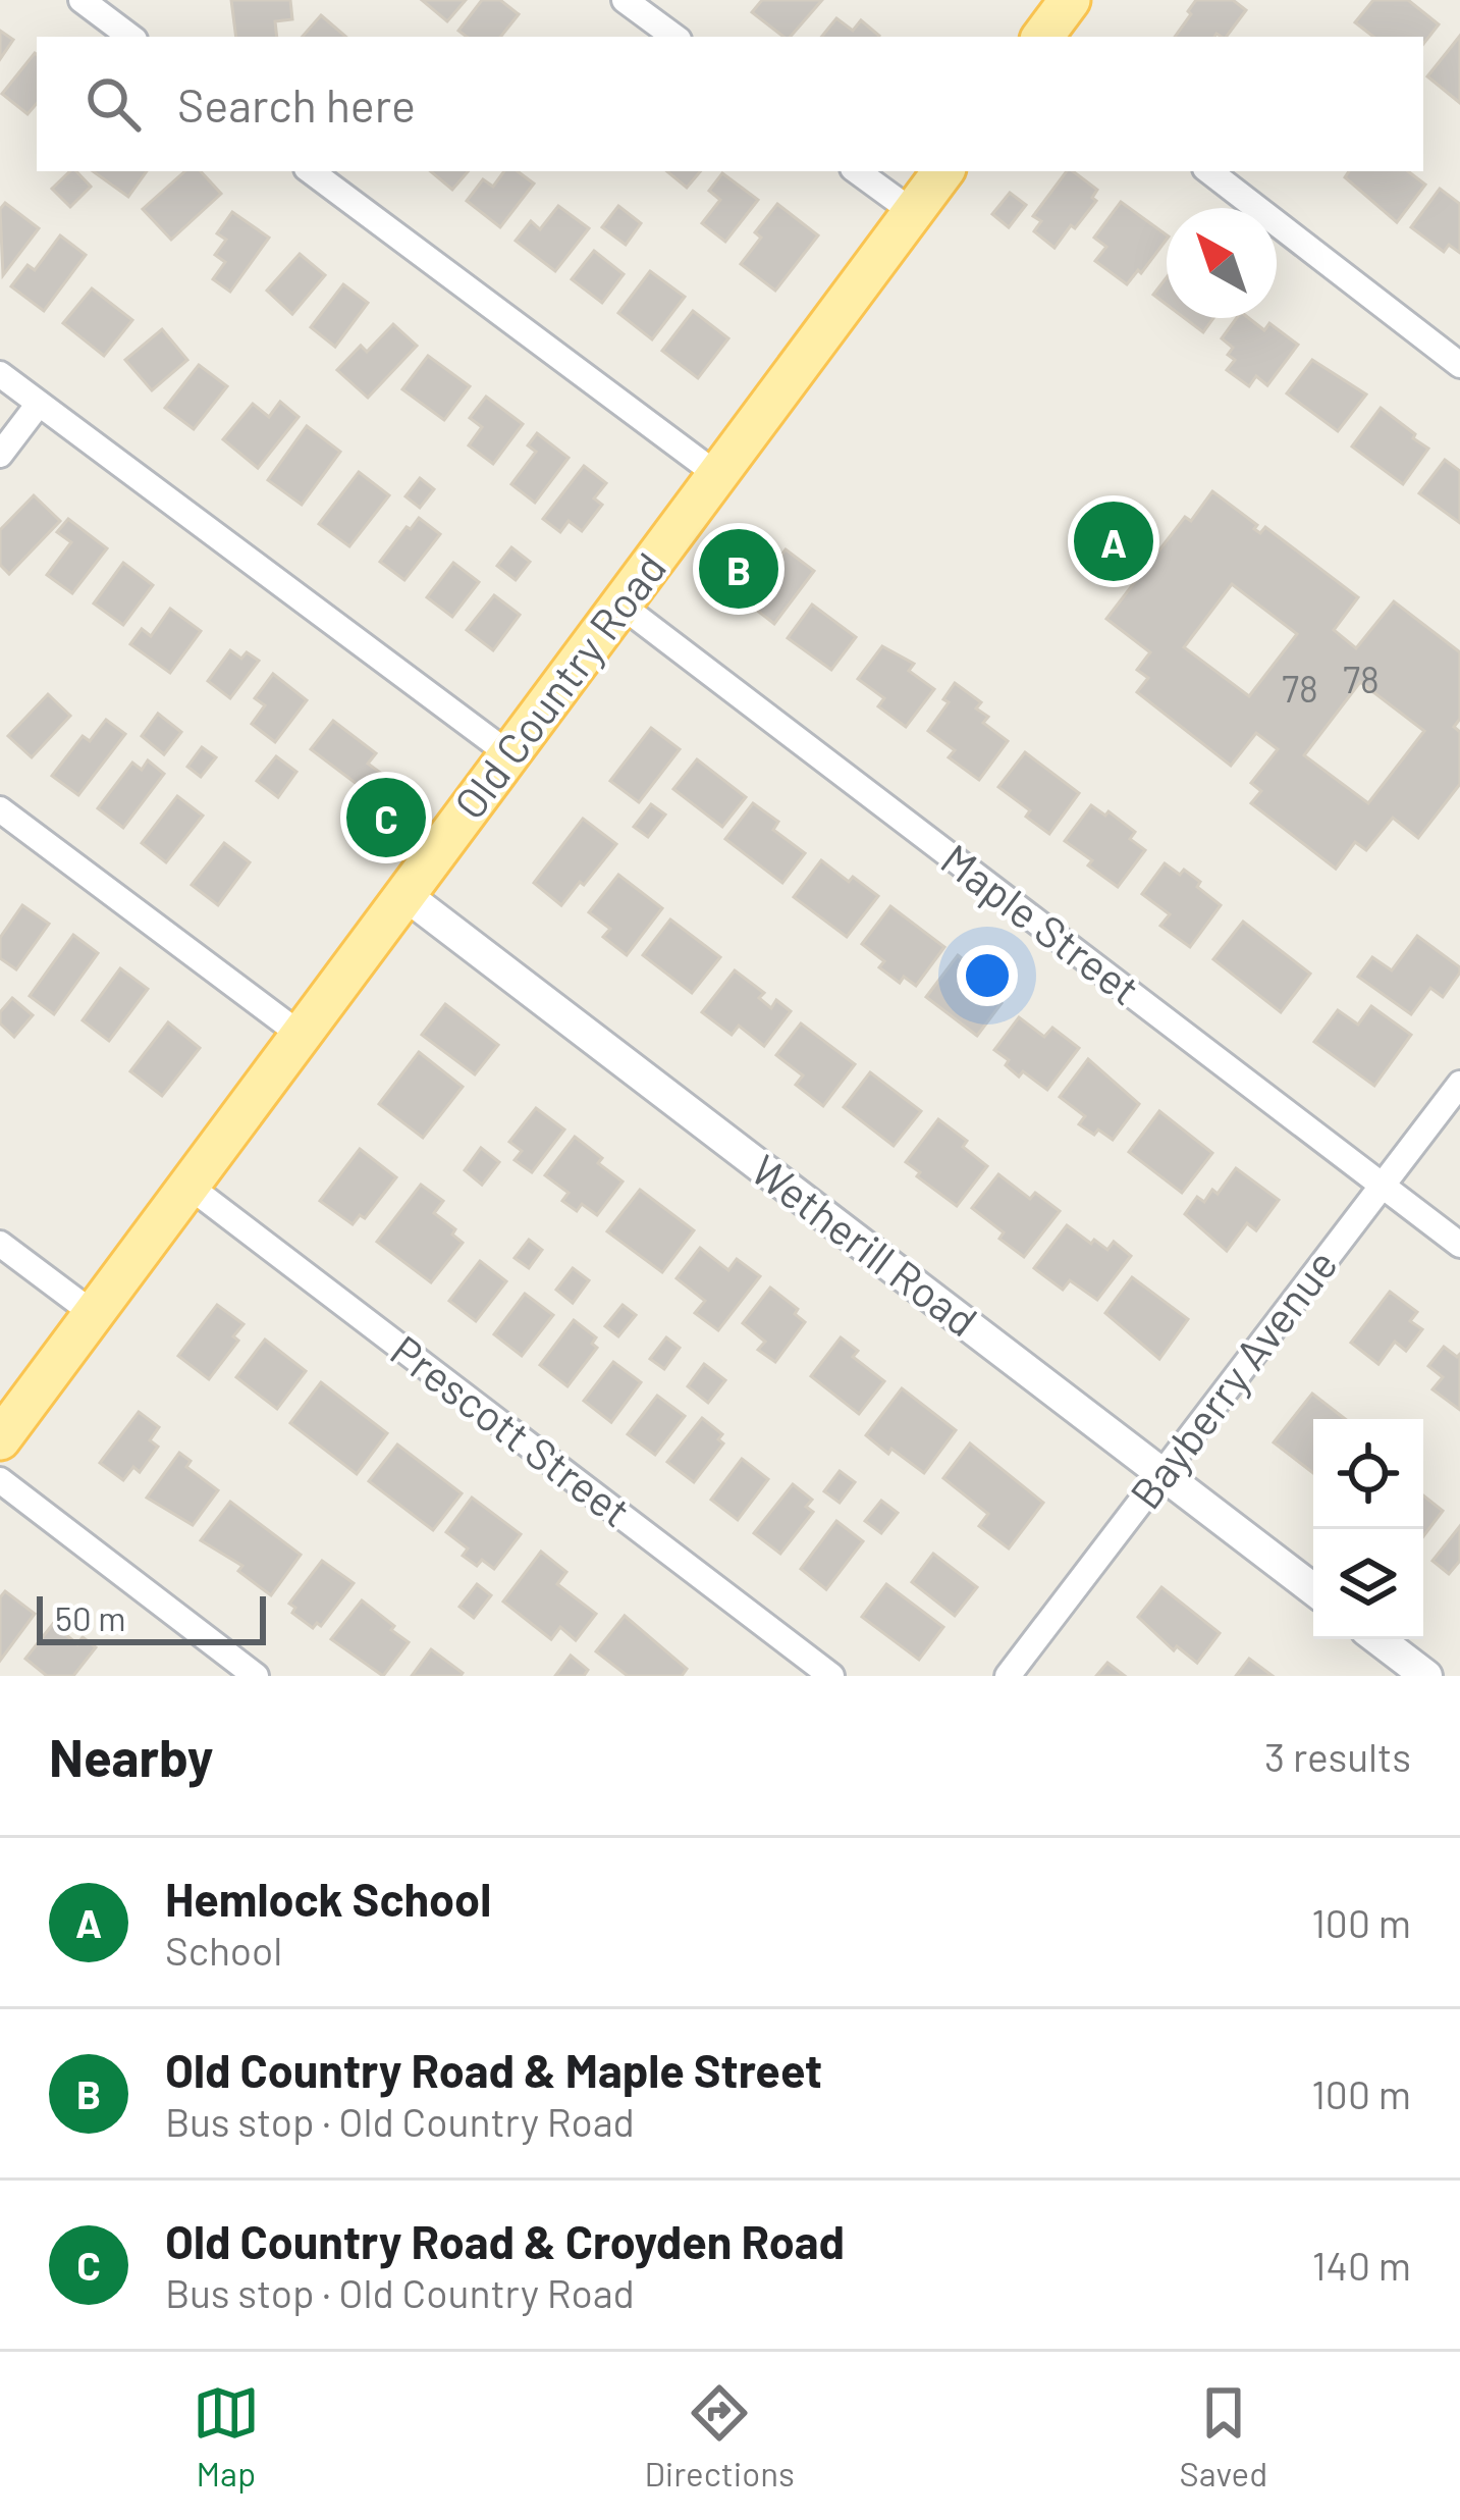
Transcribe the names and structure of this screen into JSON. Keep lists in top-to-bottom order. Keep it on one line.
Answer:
{"streets":{"main road":["Old Country Road"],"street":["Maple Street","Wetherill Road","Bayberry Avenue","Prescott Street"]},"crossings":[["Old Country Road","Maple Street"],["Old Country Road","Wetherill Road"],["Old Country Road","Prescott Street"],["Maple Street","Bayberry Avenue"],["Wetherill Road","Bayberry Avenue"]],"house_numbers":["78","78"],"scale_bar":"50 m","north":"top left","page":{"search":"Search here","pins":["A","B","C"],"scale":"50 m","heading":["Nearby","3 results"],"list":[{"mark":"A","name":"Hemlock School","note":"School","value":"100 m"},{"mark":"B","name":"Old Country Road & Maple Street","note":"Bus stop · Old Country Road","value":"100 m"},{"mark":"C","name":"Old Country Road & Croyden Road","note":"Bus stop · Old Country Road","value":"140 m"}],"nav":["Map","Directions","Saved"]}}
